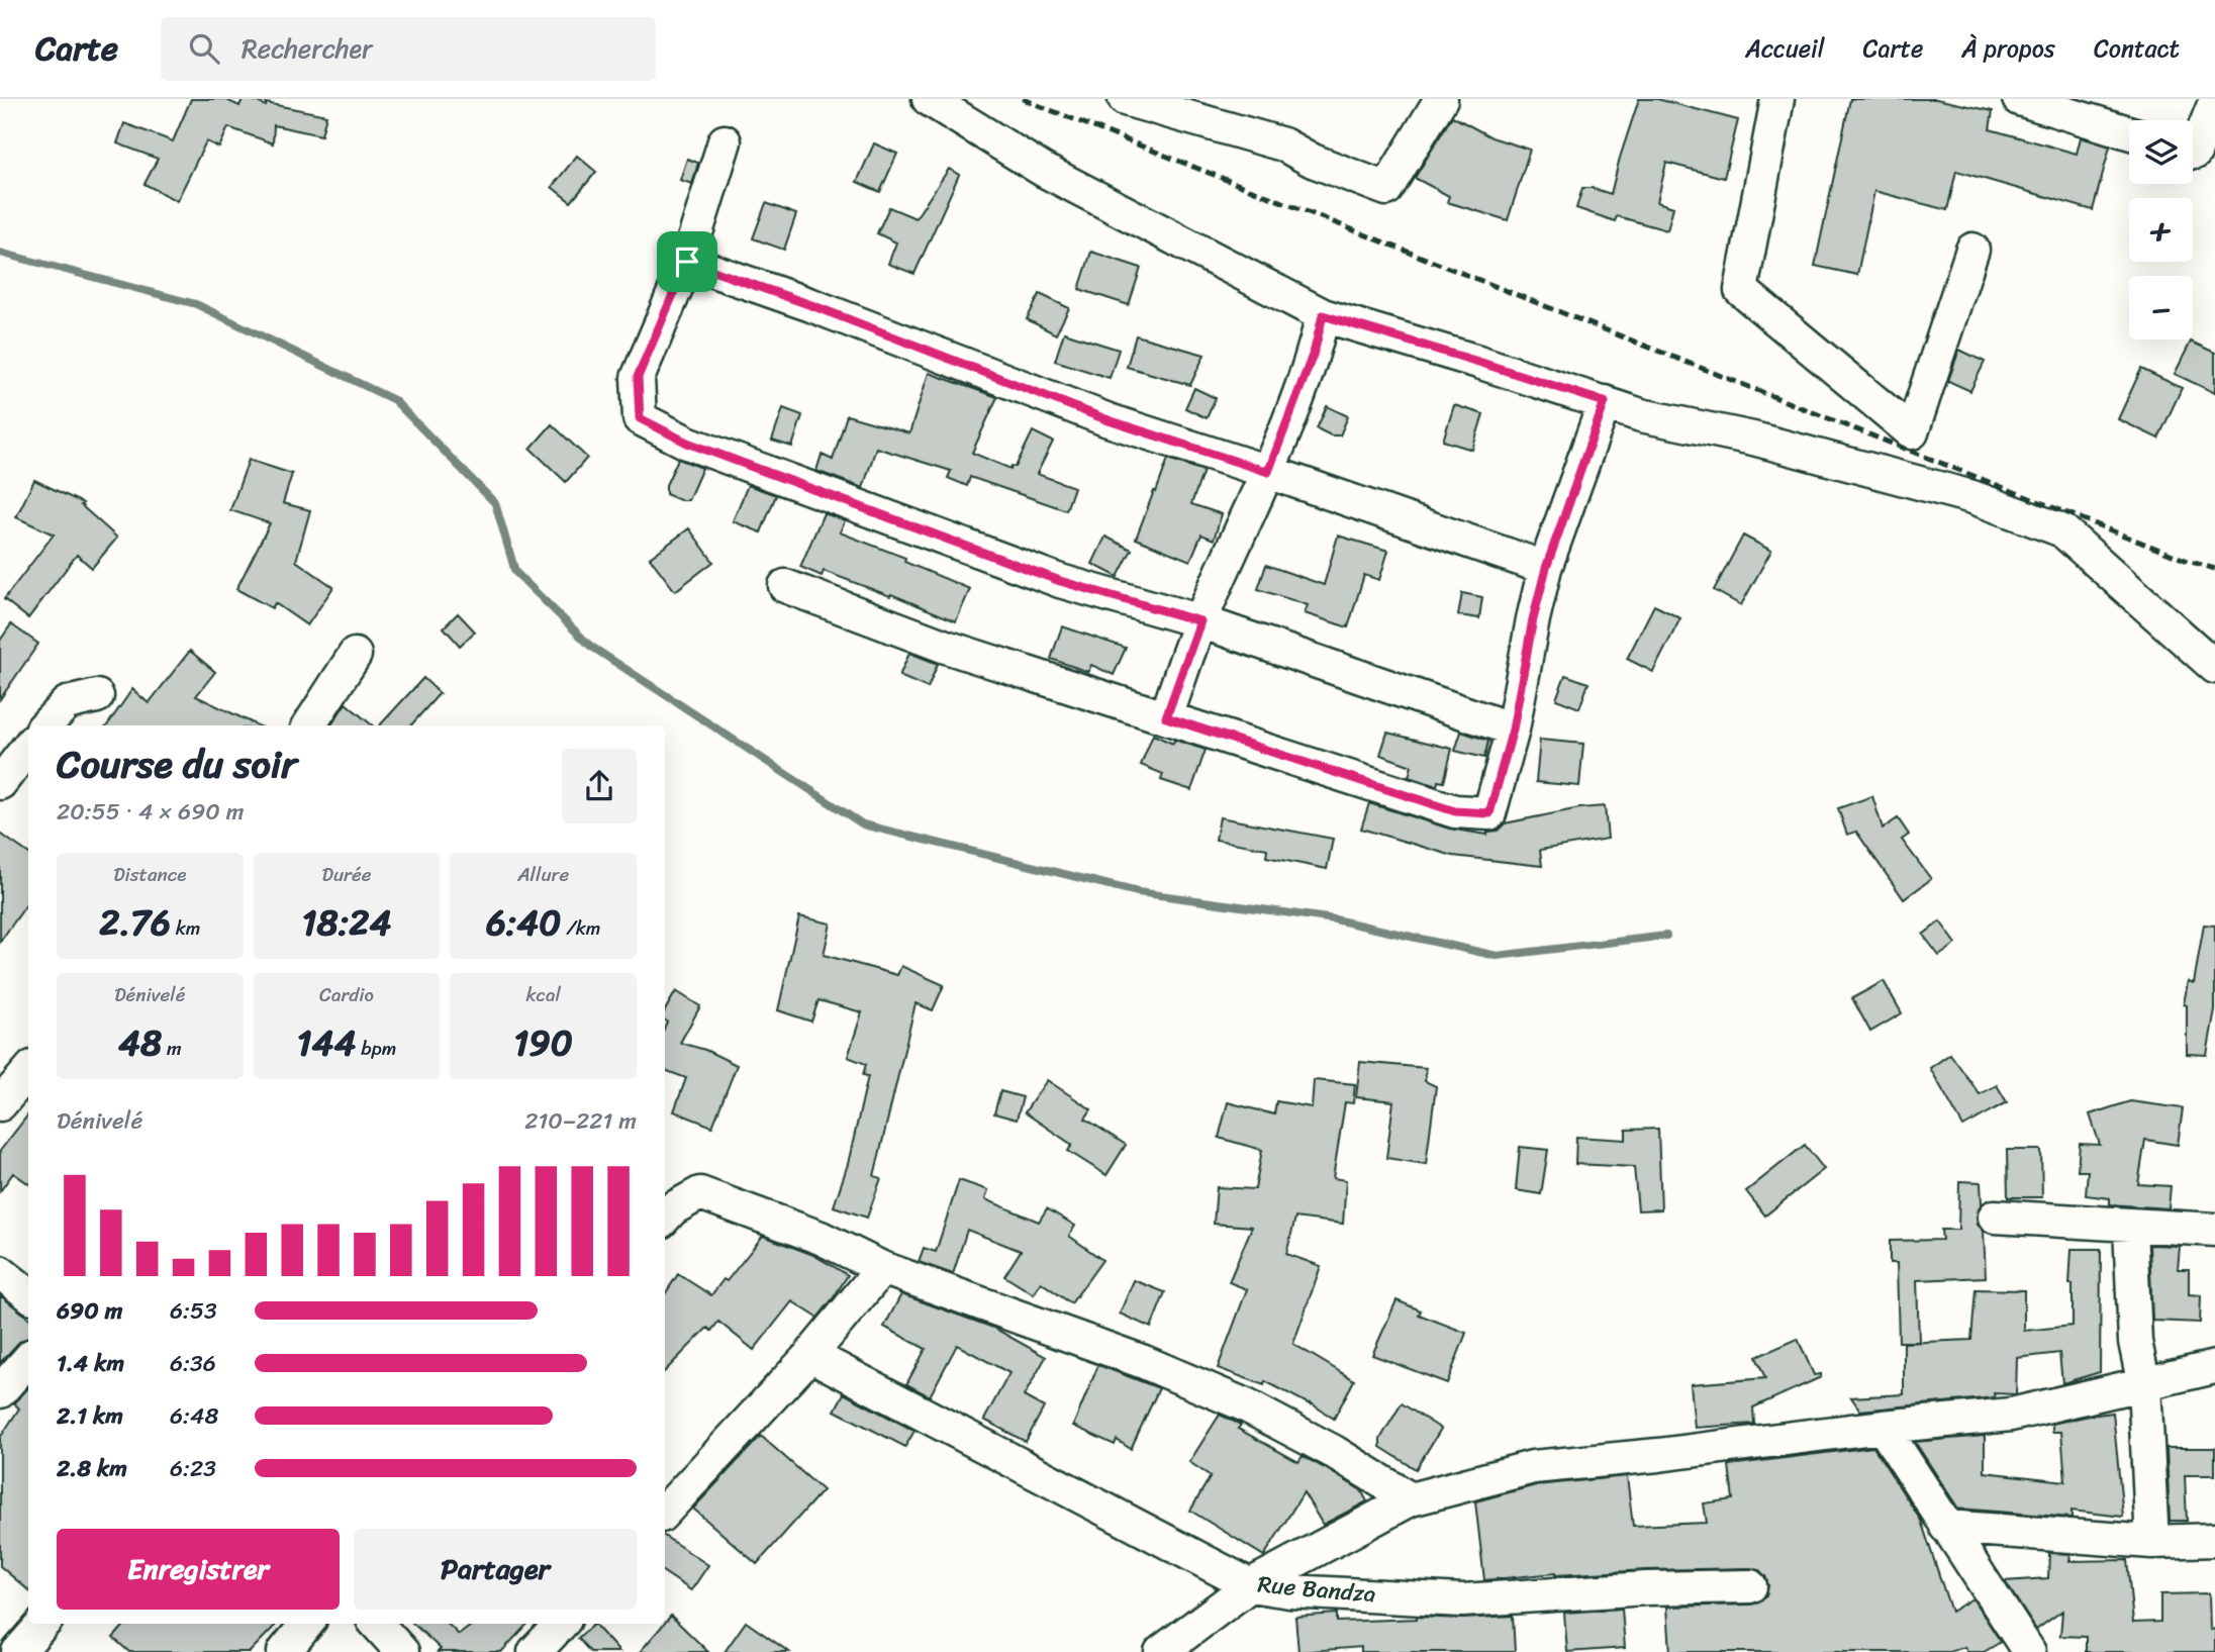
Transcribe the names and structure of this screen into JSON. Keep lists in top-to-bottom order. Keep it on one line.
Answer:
{"streets":{"street":["Rue Bandza"]},"page":{"header":"Carte","search":"Rechercher","nav":["Accueil","Carte","À propos","Contact"],"map_buttons":["+","−"],"heading":["Course du soir","20:55 · 4 × 690 m"],"stats":[["Distance","2.76 km"],["Durée","18:24"],["Allure","6:40 /km"],["Dénivelé","48 m"],["Cardio","144 bpm"],["kcal","190"]],"chart":["Dénivelé","210–221 m"],"list":[{"name":"690 m","note":"6:53"},{"name":"1.4 km","note":"6:36"},{"name":"2.1 km","note":"6:48"},{"name":"2.8 km","note":"6:23"}],"buttons":["Enregistrer","Partager"]}}
